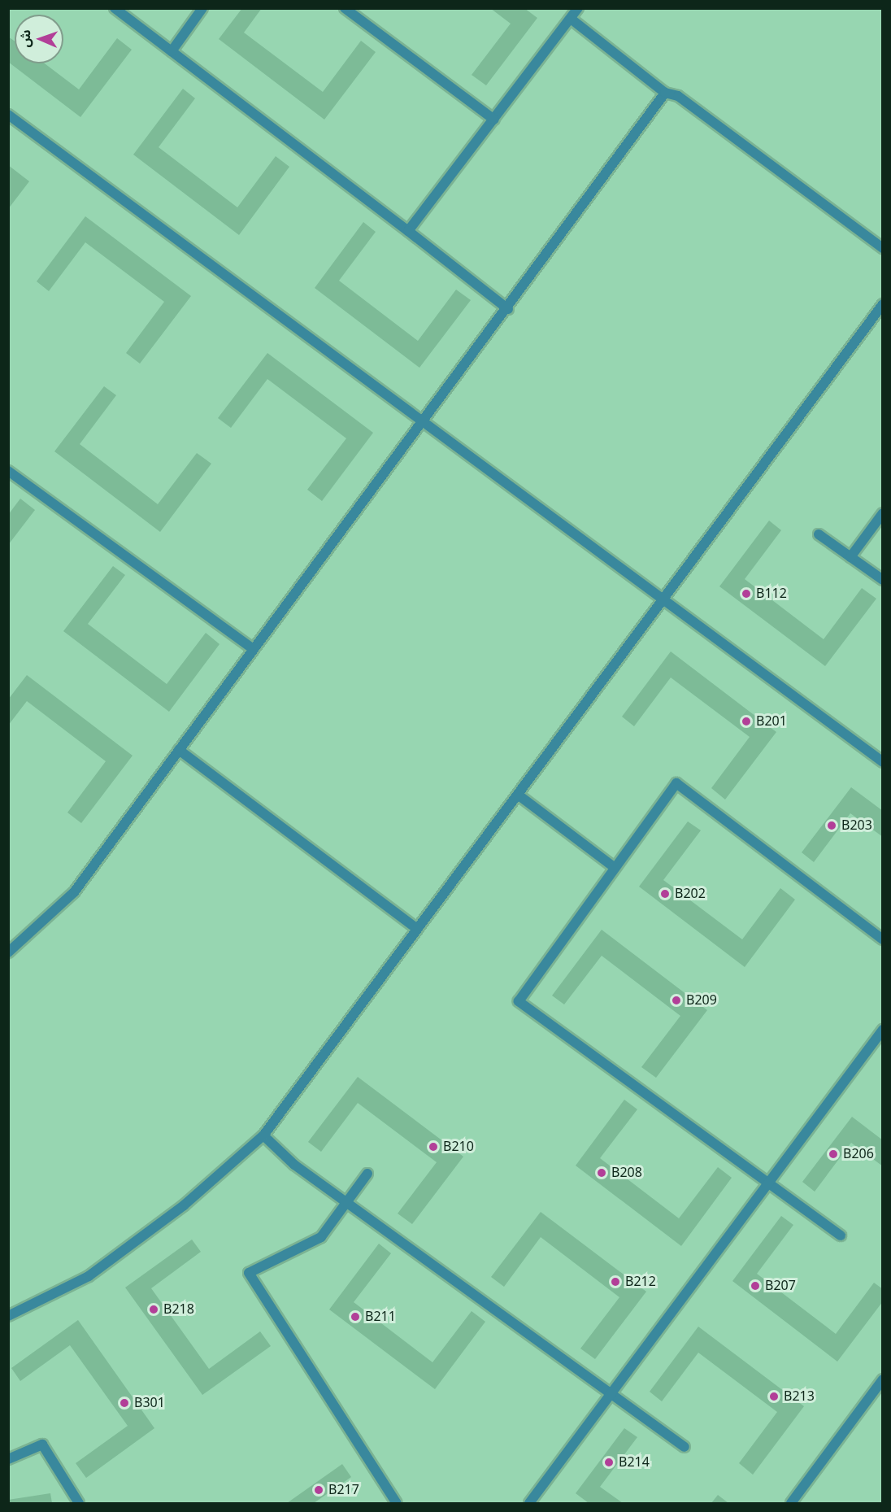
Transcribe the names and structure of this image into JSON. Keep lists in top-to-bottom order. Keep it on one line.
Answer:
{"places":["B112","B201","B203","B202","B209","B210","B206","B208","B212","B207","B218","B211","B213","B301","B214","B217"],"north":"left"}
